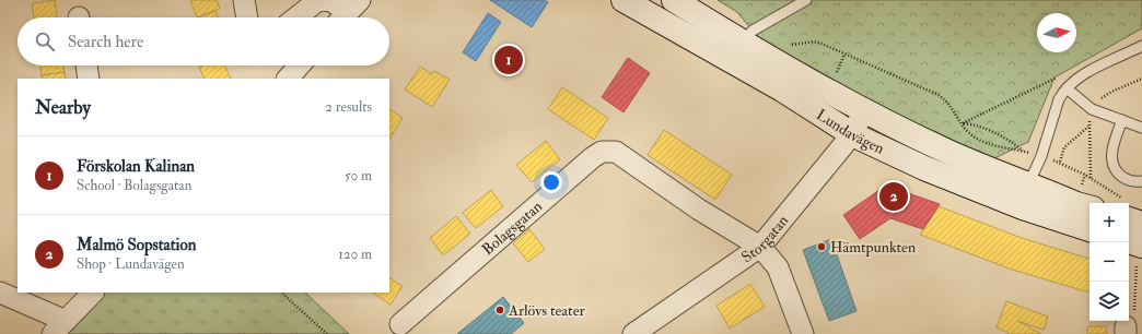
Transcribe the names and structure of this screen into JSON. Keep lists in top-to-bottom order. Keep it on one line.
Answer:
{"streets":{"main road":["Lundavägen"],"street":["Bolagsgatan","Storgatan"]},"crossings":[["Lundavägen","Storgatan"],["Bolagsgatan","Storgatan"]],"places":["Hämtpunkten","Arlövs teater"],"north":"right","page":{"search":"Search here","pins":["1","2"],"heading":["Nearby","2 results"],"list":[{"mark":"1","name":"Förskolan Kalinan","note":"School · Bolagsgatan","value":"50 m"},{"mark":"2","name":"Malmö Sopstation","note":"Shop · Lundavägen","value":"120 m"}],"map_buttons":["+","−"]}}
